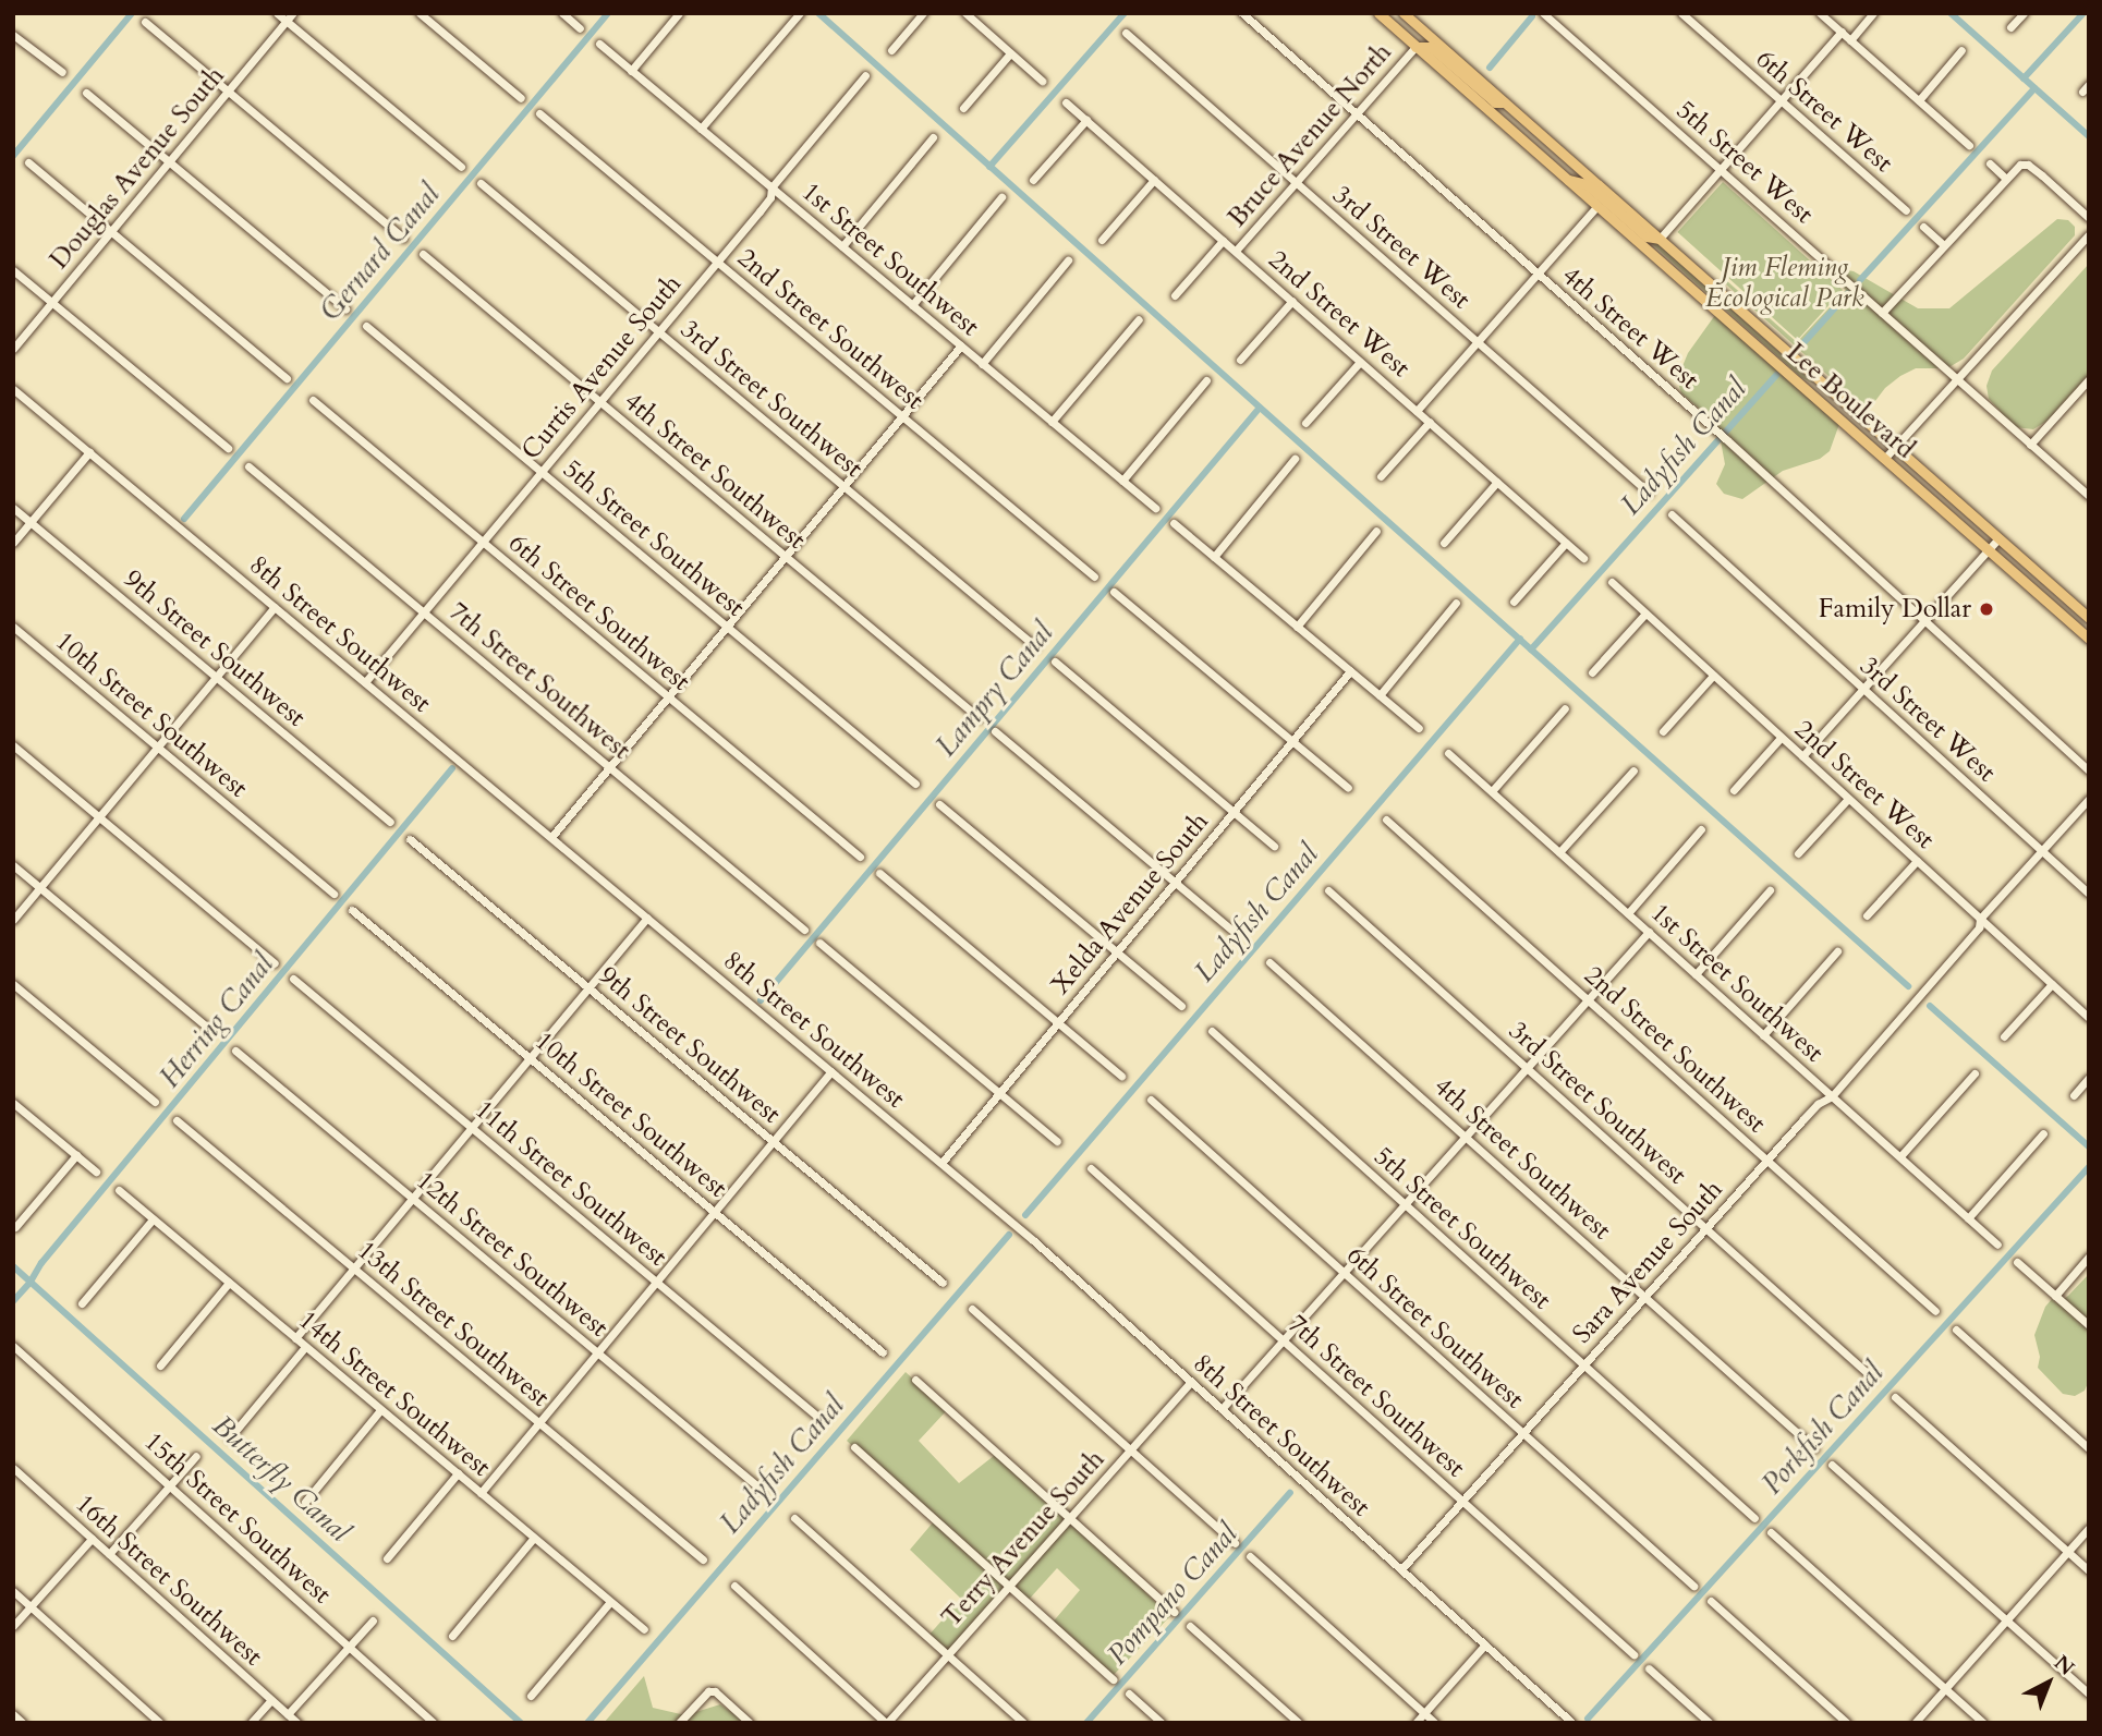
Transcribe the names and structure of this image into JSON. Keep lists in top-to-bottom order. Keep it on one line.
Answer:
{"streets":{"main road":["Lee Boulevard"],"street":["6th Street West","Bruce Avenue North","5th Street West","Douglas Avenue South","3rd Street West","1st Street Southwest","2nd Street West","4th Street West","2nd Street Southwest","Curtis Avenue South","3rd Street Southwest","4th Street Southwest","5th Street Southwest","6th Street Southwest","8th Street Southwest","9th Street Southwest","7th Street Southwest","10th Street Southwest","Xelda Avenue South","11th Street Southwest","12th Street Southwest","Sara Avenue South","13th Street Southwest","14th Street Southwest","15th Street Southwest","Terry Avenue South","16th Street Southwest"]},"crossings":[["Bruce Avenue North","3rd Street West"],["Bruce Avenue North","2nd Street West"],["Bruce Avenue North","4th Street West"],["Bruce Avenue North","Lee Boulevard"],["3rd Street West","Sara Avenue South"],["1st Street Southwest","Curtis Avenue South"],["1st Street Southwest","Sara Avenue South"],["2nd Street West","Sara Avenue South"],["2nd Street Southwest","Curtis Avenue South"],["2nd Street Southwest","Sara Avenue South"],["Curtis Avenue South","3rd Street Southwest"],["Curtis Avenue South","4th Street Southwest"],["Curtis Avenue South","5th Street Southwest"],["Curtis Avenue South","6th Street Southwest"],["Curtis Avenue South","8th Street Southwest"],["Curtis Avenue South","7th Street Southwest"],["3rd Street Southwest","Sara Avenue South"],["4th Street Southwest","Sara Avenue South"],["5th Street Southwest","Sara Avenue South"],["6th Street Southwest","Sara Avenue South"],["8th Street Southwest","Xelda Avenue South"],["8th Street Southwest","Sara Avenue South"],["8th Street Southwest","Terry Avenue South"],["7th Street Southwest","Sara Avenue South"]],"water":["Gernard Canal","Ladyfish Canal","Lampry Canal","Herring Canal","Porkfish Canal","Butterfly Canal","Pompano Canal"],"parks":["Jim Fleming Ecological Park"],"places":["Family Dollar"],"north":"top right"}
